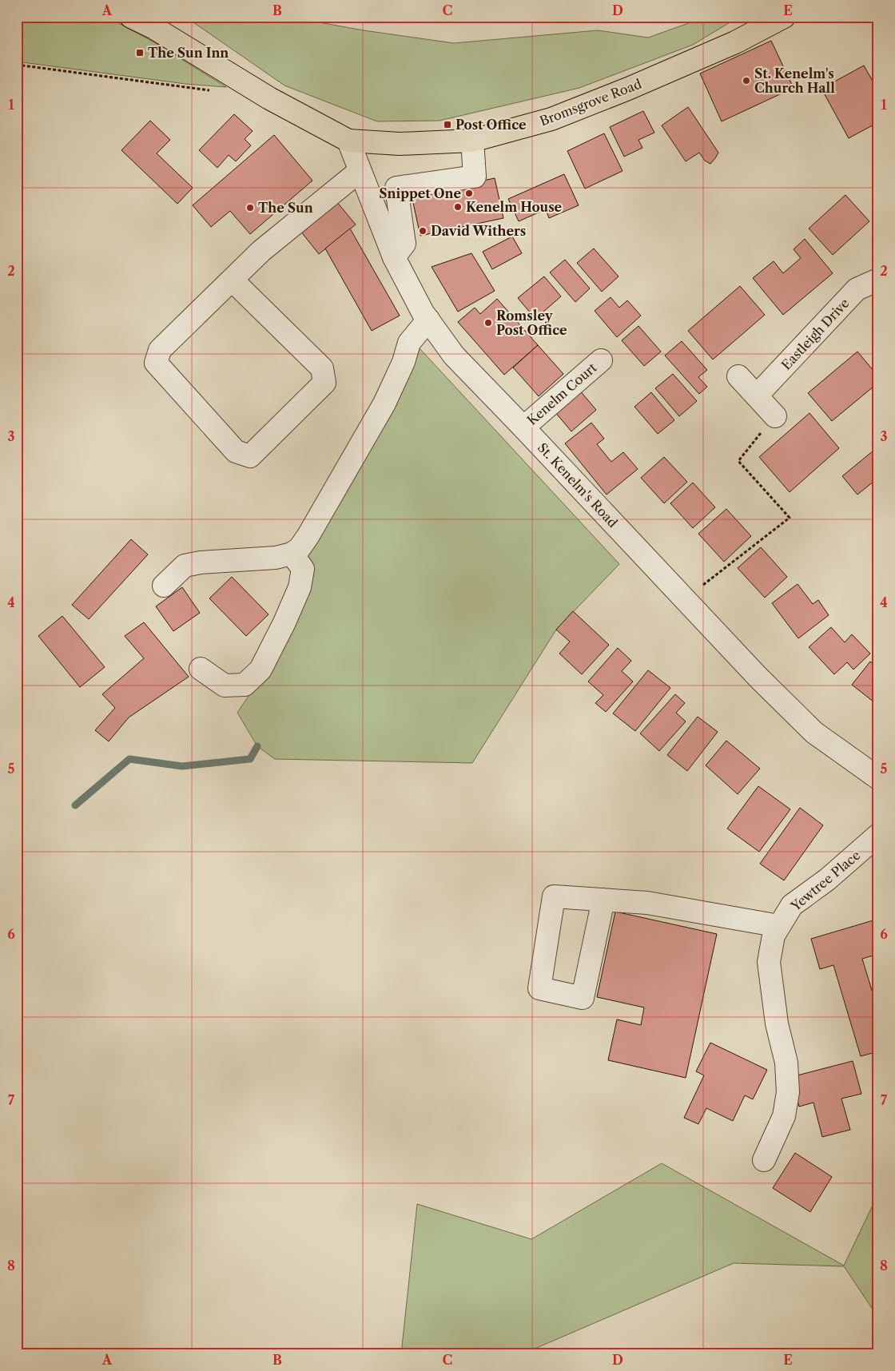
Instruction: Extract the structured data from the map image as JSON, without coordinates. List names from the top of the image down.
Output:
{
  "streets": {
    "main road": ["Bromsgrove Road"],
    "street": [
      "Eastleigh Drive",
      "Kenelm Court",
      "St. Kenelm's Road",
      "Yewtree Place"
    ]
  },
  "crossings": [
    ["Bromsgrove Road", "St. Kenelm's Road"],
    ["Kenelm Court", "St. Kenelm's Road"]
  ],
  "places": {
    "transit": ["The Sun Inn", "Post Office"],
    "other": [
      "St. Kenelm's Church Hall",
      "Snippet One",
      "Kenelm House",
      "The Sun",
      "David Withers",
      "Romsley Post Office"
    ]
  },
  "grid": {
    "columns": [
      "A",
      "B",
      "C",
      "D",
      "E"
    ],
    "rows": [
      "1",
      "2",
      "3",
      "4",
      "5",
      "6",
      "7",
      "8"
    ]
  }
}
